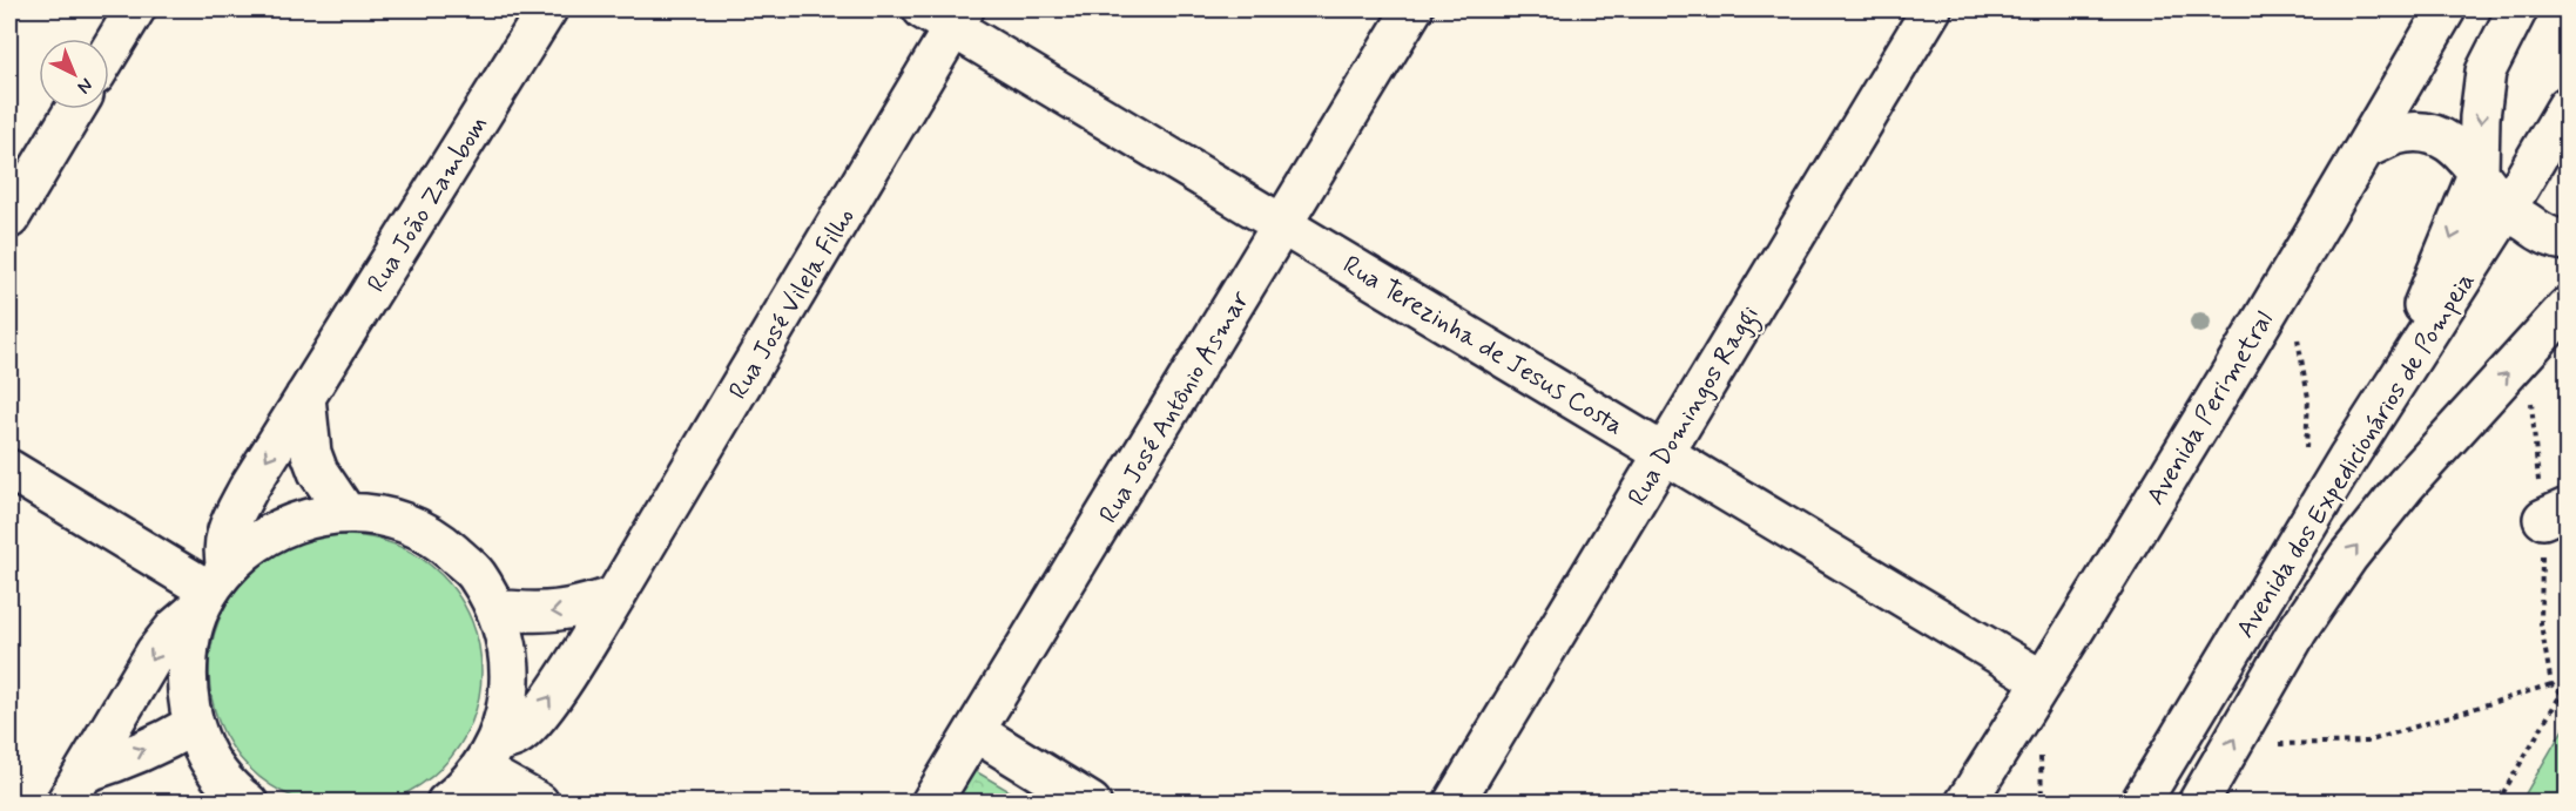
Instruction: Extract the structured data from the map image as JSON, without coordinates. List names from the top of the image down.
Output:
{
  "streets": {
    "main road": [
      "Rua João Zambom",
      "Rua José Vilela Filho",
      "Rua Terezinha de Jesus Costa",
      "Rua Domingos Raggi",
      "Rua José Antônio Asmar",
      "Avenida Perimetral",
      "Avenida dos Expedicionários de Pompeia"
    ]
  },
  "crossings": [
    ["Rua José Vilela Filho", "Rua Terezinha de Jesus Costa"],
    ["Rua Terezinha de Jesus Costa", "Rua Domingos Raggi"],
    ["Rua Terezinha de Jesus Costa", "Rua José Antônio Asmar"],
    ["Rua Terezinha de Jesus Costa", "Avenida Perimetral"]
  ],
  "north": "bottom right"
}
